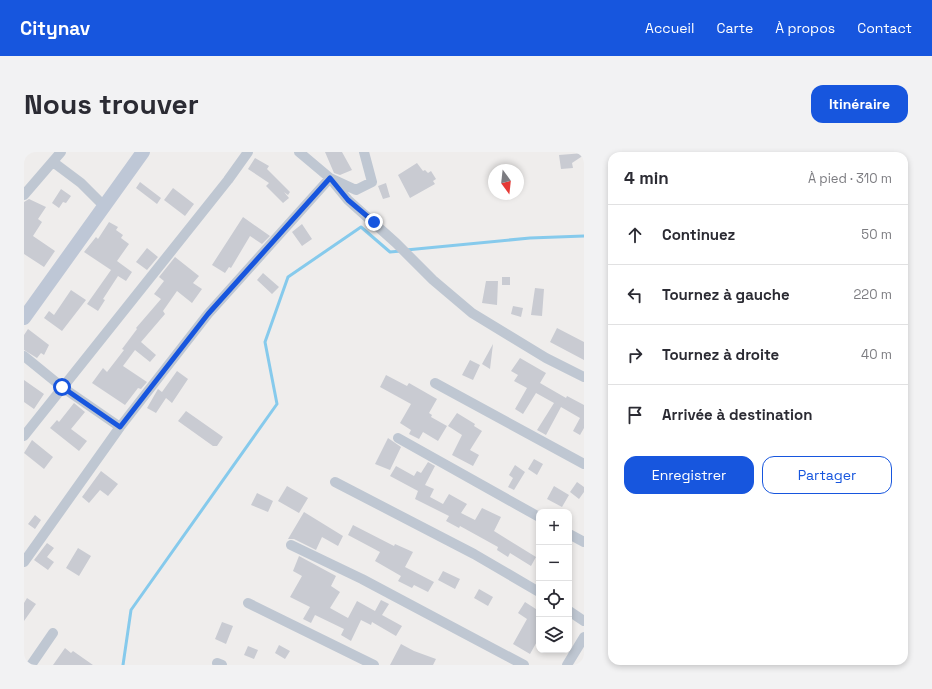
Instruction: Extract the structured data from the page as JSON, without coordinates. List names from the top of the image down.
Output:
{
  "north": "bottom",
  "page": {
    "header": "Citynav",
    "nav": [
      "Accueil",
      "Carte",
      "À propos",
      "Contact"
    ],
    "buttons": [
      "Itinéraire",
      ["Enregistrer", "Partager"]
    ],
    "title": "Nous trouver",
    "heading": ["4 min", "À pied · 310 m"],
    "list": [
      ["Continuez", "50 m"],
      ["Tournez à gauche", "220 m"],
      ["Tournez à droite", "40 m"],
      "Arrivée à destination"
    ],
    "map_buttons": ["+", "−"]
  }
}
